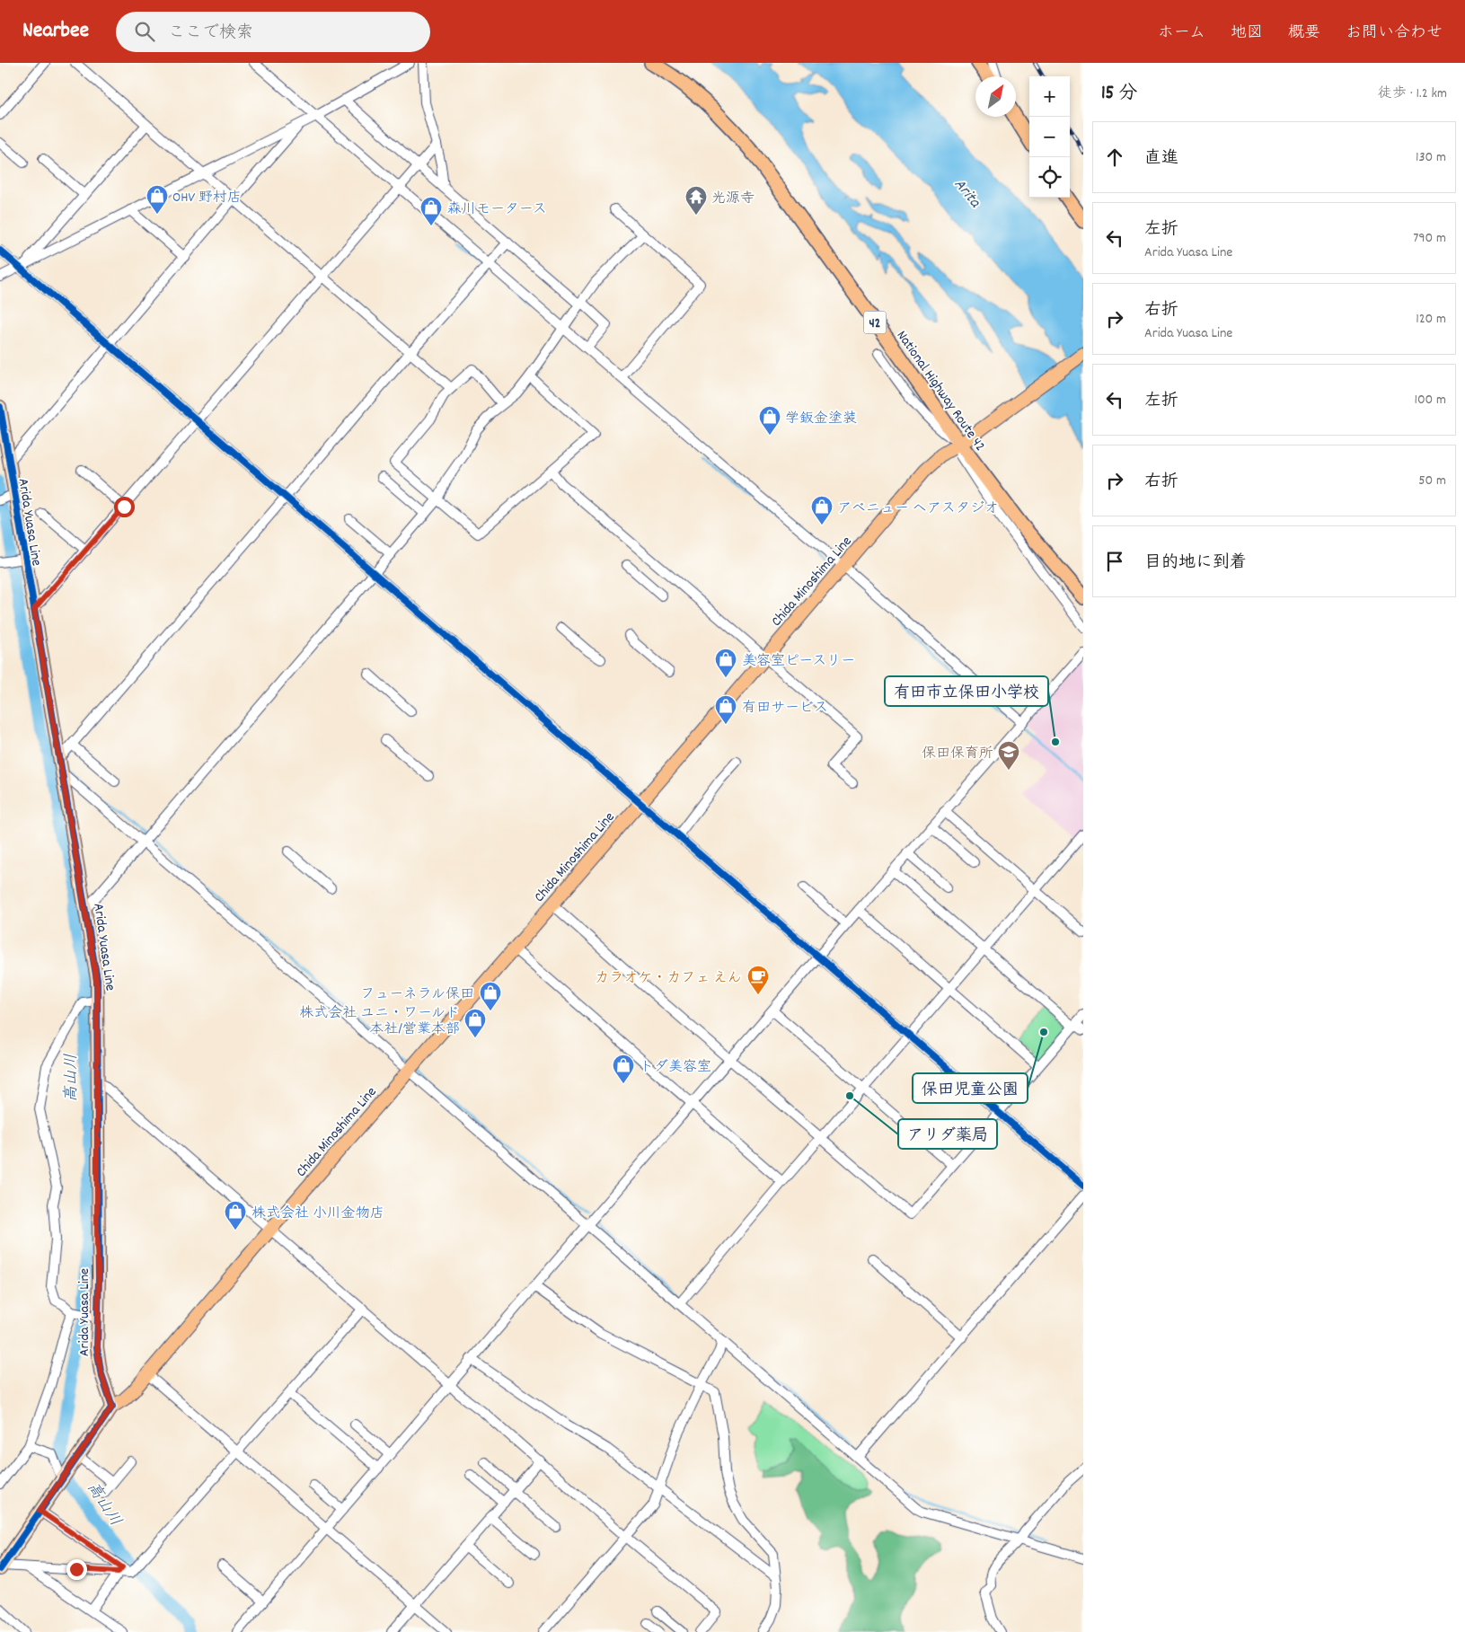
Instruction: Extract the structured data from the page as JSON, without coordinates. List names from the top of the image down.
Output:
{
  "streets": {
    "highway": ["42", "National Highway Route 42"],
    "main road": ["Arida Yuasa Line", "Chida Minoshima Line"]
  },
  "crossings": [
    ["National Highway Route 42", "Chida Minoshima Line"],
    ["Arida Yuasa Line", "Chida Minoshima Line"]
  ],
  "water": ["Arita", "高山川"],
  "places": {
    "shop": [
      "OHV 野村店",
      "森川モータース",
      "学鈑金塗装",
      "アベニュー ヘアスタジオ",
      "美容室ピースリー",
      "有田サービス",
      "フューネラル保田",
      "株式会社 ユニ・ワールド 本社/営業本部",
      "トダ美容室",
      "株式会社 小川金物店"
    ],
    "temple": ["光源寺"],
    "other": ["有田市立保田小学校", "保田児童公園", "アリダ薬局"],
    "school or university": ["保田保育所"],
    "cafe": ["カラオケ・カフェ えん"]
  },
  "north": "top right",
  "page": {
    "header": "Nearbee",
    "search": "ここで検索",
    "nav": [
      "ホーム",
      "地図",
      "概要",
      "お問い合わせ"
    ],
    "heading": ["15 分", "徒歩 · 1.2 km"],
    "map_buttons": ["+", "−"],
    "list": [
      ["直進", "130 m"],
      ["左折", "Arida Yuasa Line", "790 m"],
      ["右折", "Arida Yuasa Line", "120 m"],
      ["左折", "100 m"],
      ["右折", "50 m"],
      "目的地に到着"
    ]
  }
}
